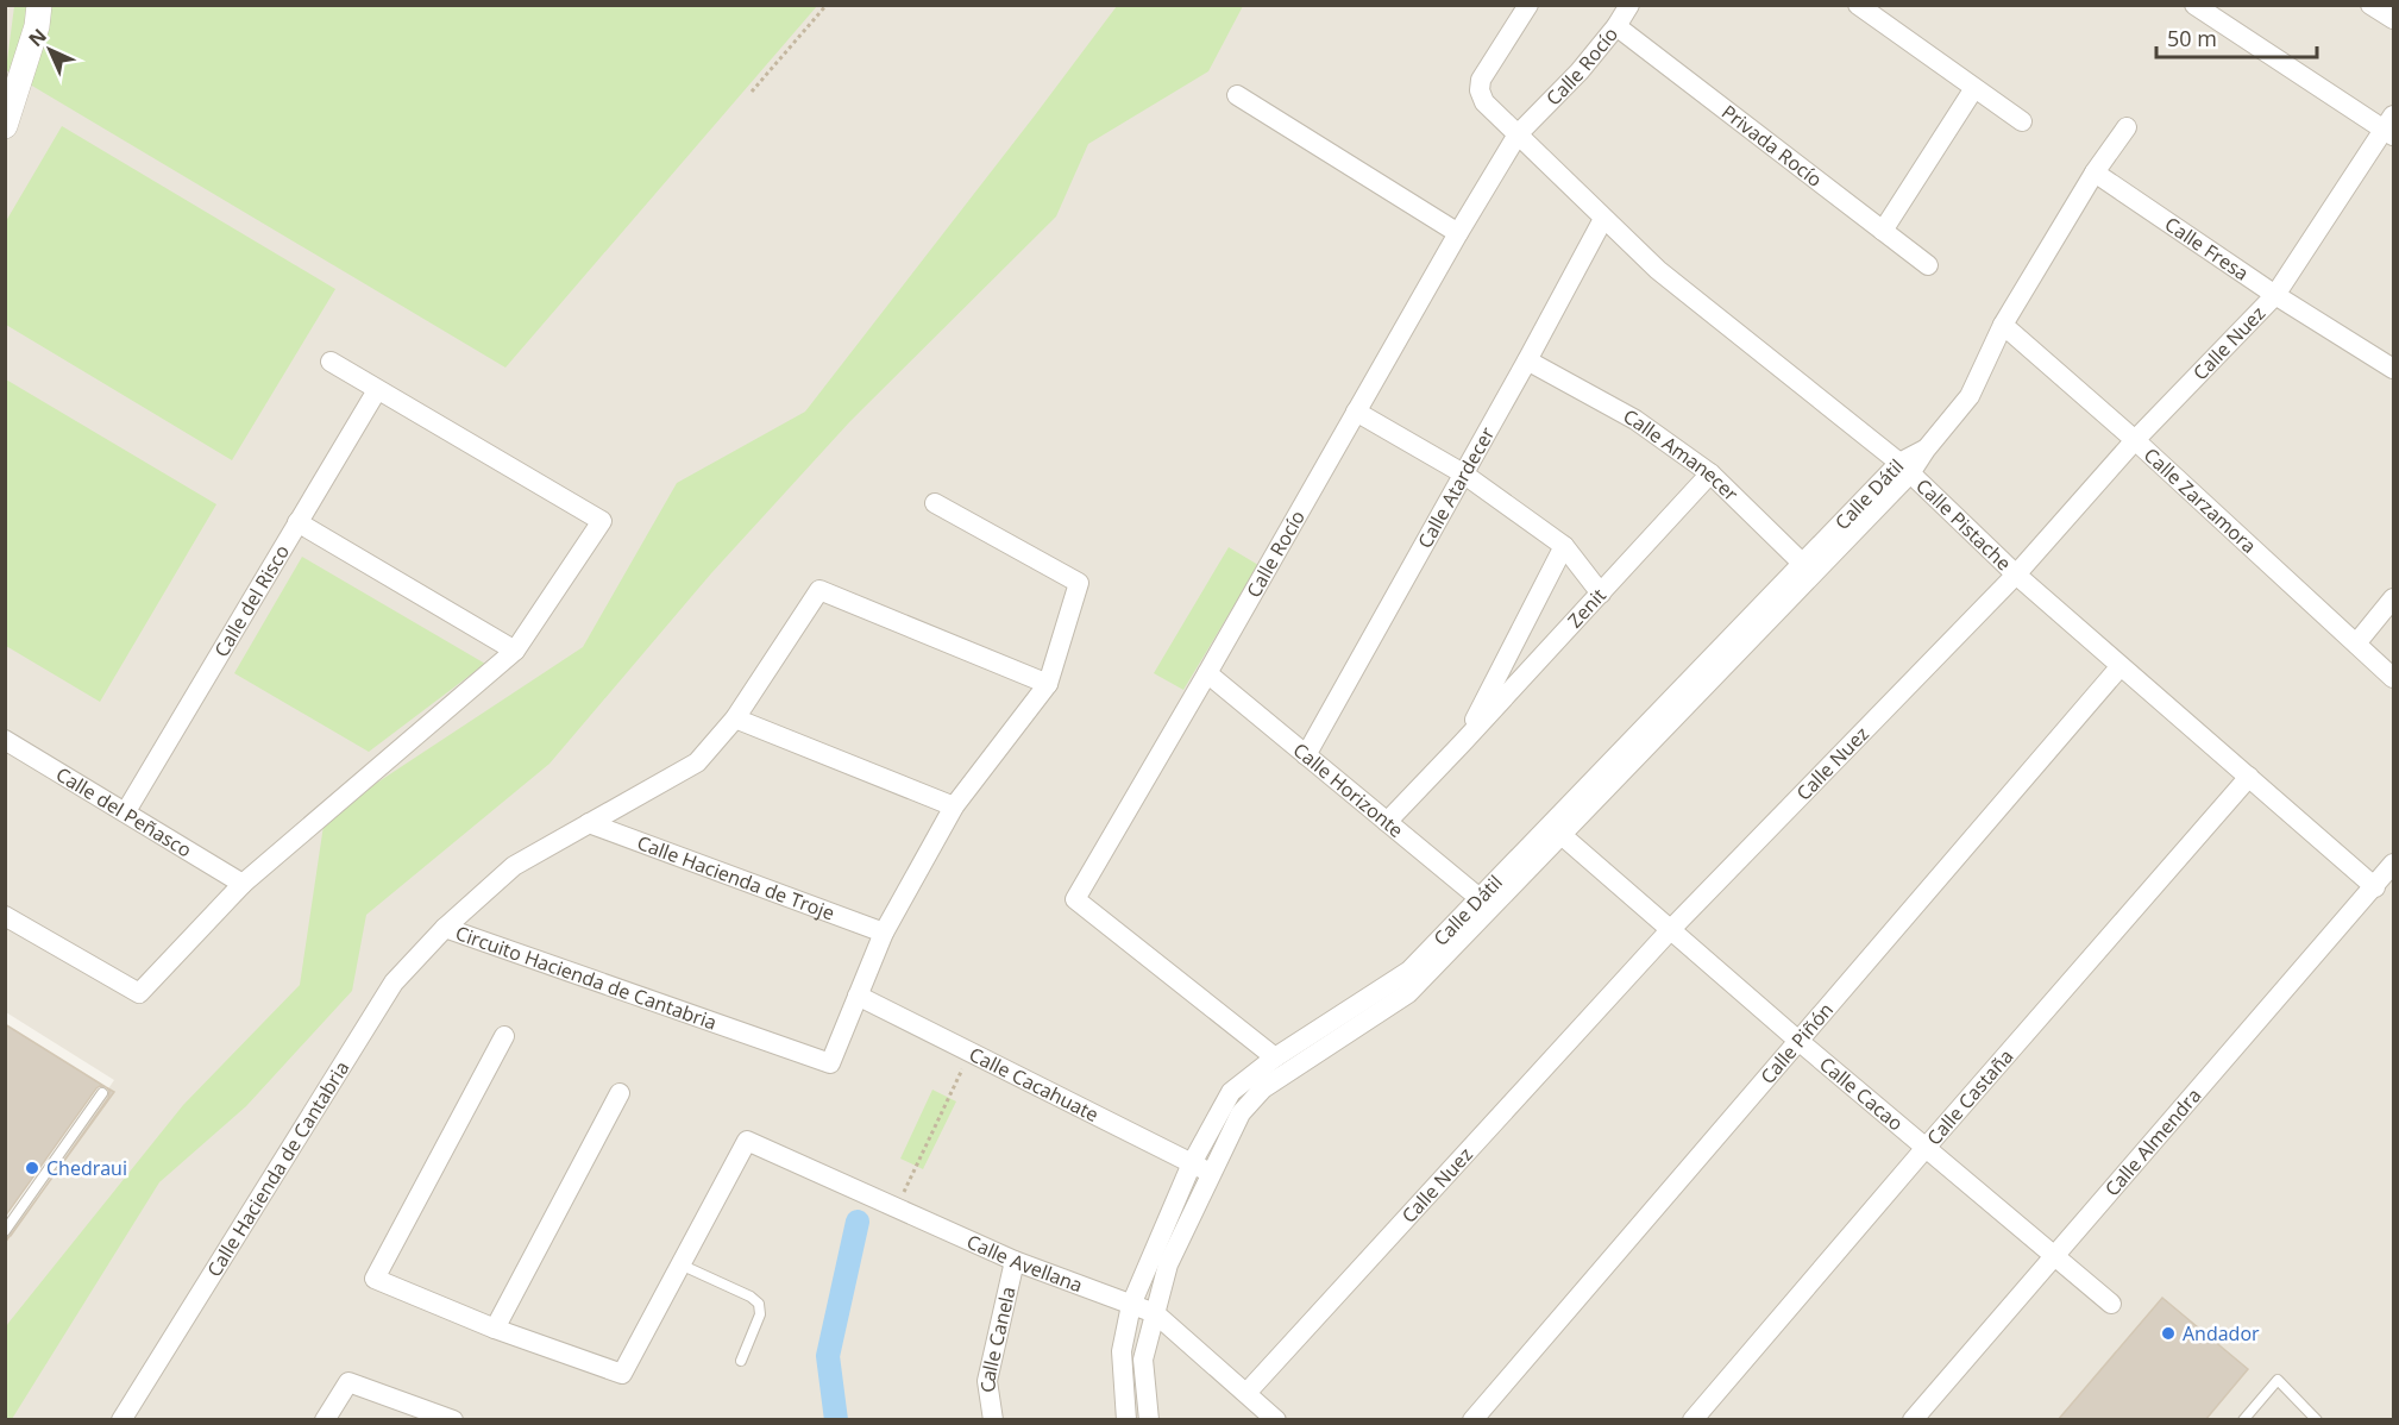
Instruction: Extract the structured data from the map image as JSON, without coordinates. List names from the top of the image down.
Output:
{
  "streets": {
    "street": [
      "Calle Rocío",
      "Privada Rocío",
      "Calle Fresa",
      "Calle Nuez",
      "Calle Amanecer",
      "Calle Atardecer",
      "Calle Dátil",
      "Calle Zarzamora",
      "Calle Pistache",
      "Calle del Risco",
      "Zenit",
      "Calle Horizonte",
      "Calle del Peñasco",
      "Calle Hacienda de Troje",
      "Circuito Hacienda de Cantabria",
      "Calle Piñón",
      "Calle Cacahuate",
      "Calle Cacao",
      "Calle Castaña",
      "Calle Almendra",
      "Calle Hacienda de Cantabria",
      "Calle Avellana",
      "Calle Canela"
    ]
  },
  "crossings": [
    ["Calle Rocío", "Privada Rocío"],
    ["Calle Rocío", "Calle Dátil"],
    ["Calle Rocío", "Calle Pistache"],
    ["Calle Rocío", "Calle Horizonte"],
    ["Calle Fresa", "Calle Nuez"],
    ["Calle Fresa", "Calle Dátil"],
    ["Calle Nuez", "Calle Zarzamora"],
    ["Calle Nuez", "Calle Pistache"],
    ["Calle Nuez", "Calle Cacao"],
    ["Calle Nuez", "Calle Avellana"],
    ["Calle Amanecer", "Calle Atardecer"],
    ["Calle Amanecer", "Calle Dátil"],
    ["Calle Amanecer", "Zenit"],
    ["Calle Atardecer", "Calle Pistache"],
    ["Calle Atardecer", "Calle Horizonte"],
    ["Calle Dátil", "Calle Zarzamora"],
    ["Calle Dátil", "Calle Pistache"],
    ["Calle Dátil", "Calle Horizonte"],
    ["Calle Dátil", "Calle Cacahuate"],
    ["Calle Dátil", "Calle Cacao"],
    ["Calle Dátil", "Calle Avellana"],
    ["Calle Pistache", "Calle Piñón"],
    ["Calle Pistache", "Calle Castaña"],
    ["Calle Pistache", "Calle Almendra"],
    ["Calle del Risco", "Calle del Peñasco"],
    ["Zenit", "Calle Horizonte"],
    ["Calle Hacienda de Troje", "Circuito Hacienda de Cantabria"],
    ["Circuito Hacienda de Cantabria", "Calle Cacahuate"],
    ["Circuito Hacienda de Cantabria", "Calle Hacienda de Cantabria"],
    ["Calle Piñón", "Calle Cacao"],
    ["Calle Cacao", "Calle Castaña"],
    ["Calle Cacao", "Calle Almendra"],
    ["Calle Avellana", "Calle Canela"]
  ],
  "places": ["Chedraui", "Andador"],
  "scale_bar": "50 m",
  "north": "top left"
}
